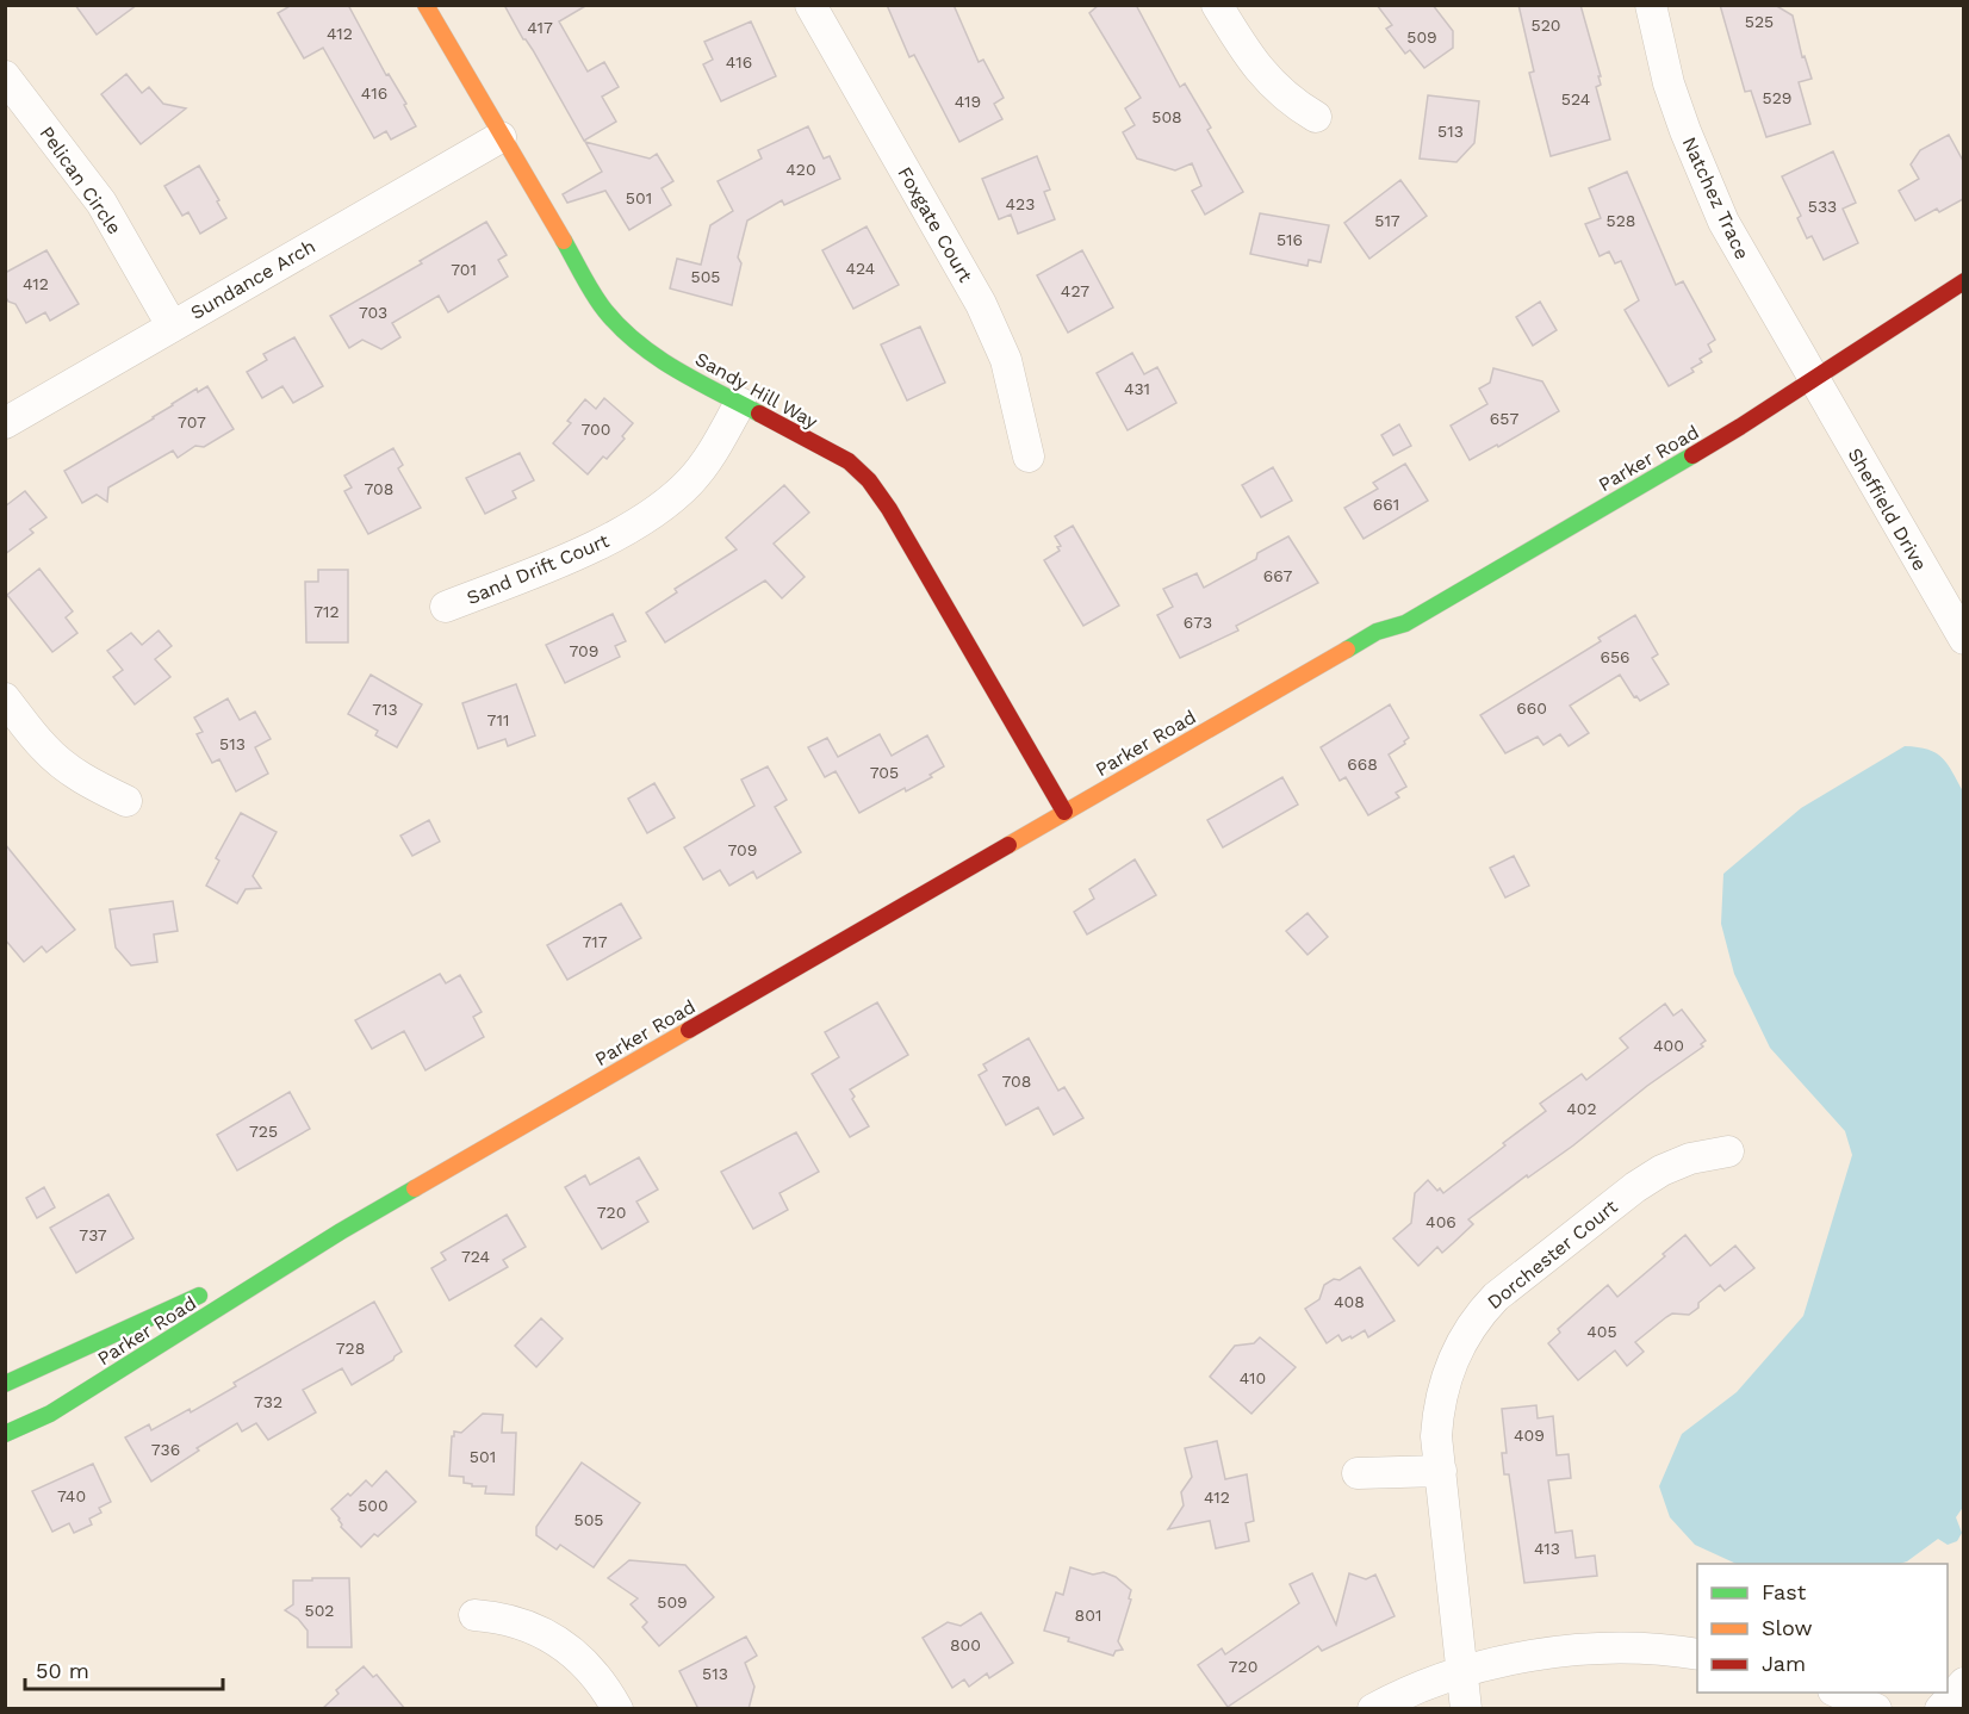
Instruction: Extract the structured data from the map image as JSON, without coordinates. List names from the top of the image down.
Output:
{
  "streets": {
    "street": [
      "Pelican Circle",
      "Natchez Trace",
      "Foxgate Court",
      "Sundance Arch",
      "Sandy Hill Way",
      "Parker Road",
      "Sheffield Drive",
      "Sand Drift Court",
      "Dorchester Court"
    ]
  },
  "crossings": [
    ["Pelican Circle", "Sundance Arch"],
    ["Natchez Trace", "Parker Road"],
    ["Natchez Trace", "Sheffield Drive"],
    ["Sundance Arch", "Sandy Hill Way"],
    ["Sandy Hill Way", "Parker Road"],
    ["Sandy Hill Way", "Sand Drift Court"],
    ["Parker Road", "Sheffield Drive"]
  ],
  "house_numbers": [
    "525",
    "520",
    "417",
    "412",
    "509",
    "416",
    "416",
    "529",
    "524",
    "419",
    "508",
    "513",
    "420",
    "501",
    "423",
    "533",
    "517",
    "528",
    "516",
    "424",
    "701",
    "505",
    "412",
    "427",
    "703",
    "431",
    "657",
    "707",
    "700",
    "708",
    "661",
    "667",
    "712",
    "673",
    "709",
    "656",
    "660",
    "713",
    "711",
    "513",
    "668",
    "705",
    "709",
    "717",
    "400",
    "708",
    "402",
    "725",
    "720",
    "406",
    "737",
    "724",
    "408",
    "405",
    "728",
    "410",
    "732",
    "409",
    "736",
    "501",
    "740",
    "412",
    "500",
    "505",
    "413",
    "509",
    "502",
    "801",
    "800",
    "720",
    "513"
  ],
  "legend": ["Fast", "Slow", "Jam"],
  "scale_bar": "50 m"
}
